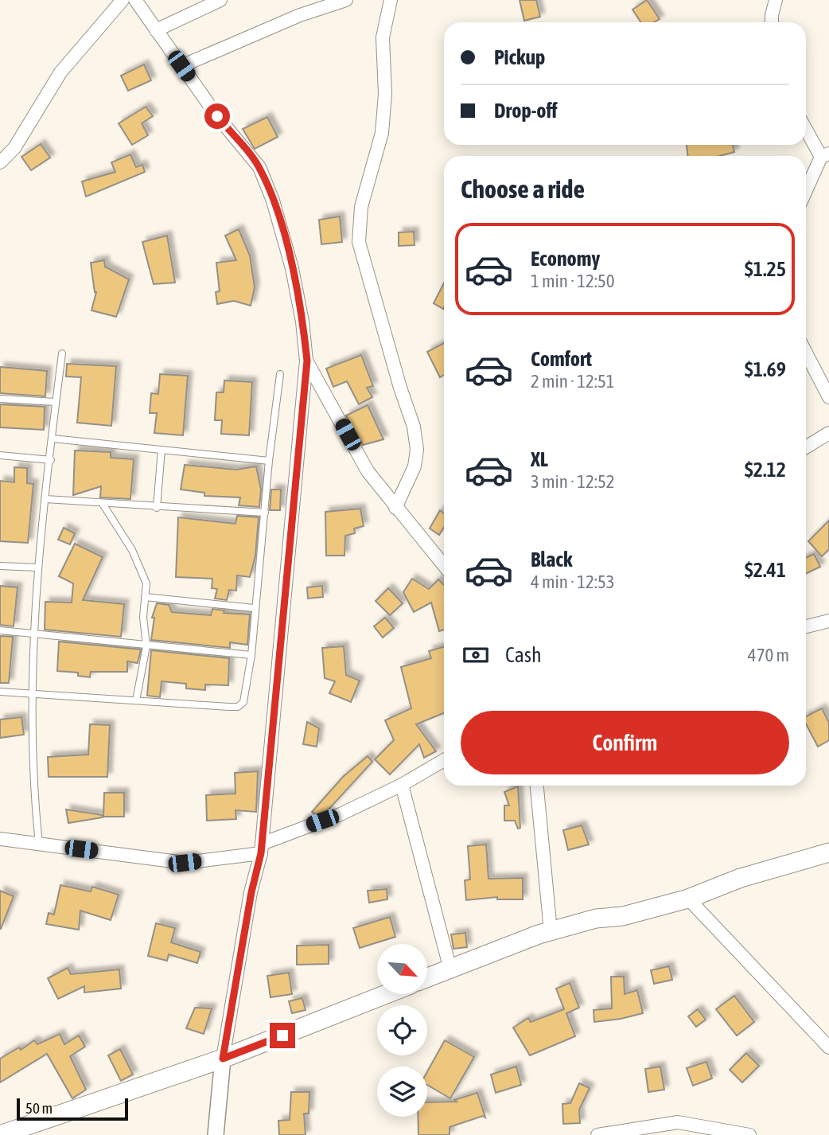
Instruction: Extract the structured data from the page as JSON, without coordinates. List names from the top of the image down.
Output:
{
  "scale_bar": "50 m",
  "north": "bottom right",
  "page": {
    "banner": ["Pickup", "Drop-off"],
    "heading": "Choose a ride",
    "list": [
      {
        "name": "Economy",
        "note": "1 min · 12:50",
        "value": "$1.25"
      },
      {
        "name": "Comfort",
        "note": "2 min · 12:51",
        "value": "$1.69"
      },
      {
        "name": "XL",
        "note": "3 min · 12:52",
        "value": "$2.12"
      },
      {
        "name": "Black",
        "note": "4 min · 12:53",
        "value": "$2.41"
      }
    ],
    "pay": ["Cash", "470 m"],
    "buttons": "Confirm",
    "scale": "50 m"
  }
}
